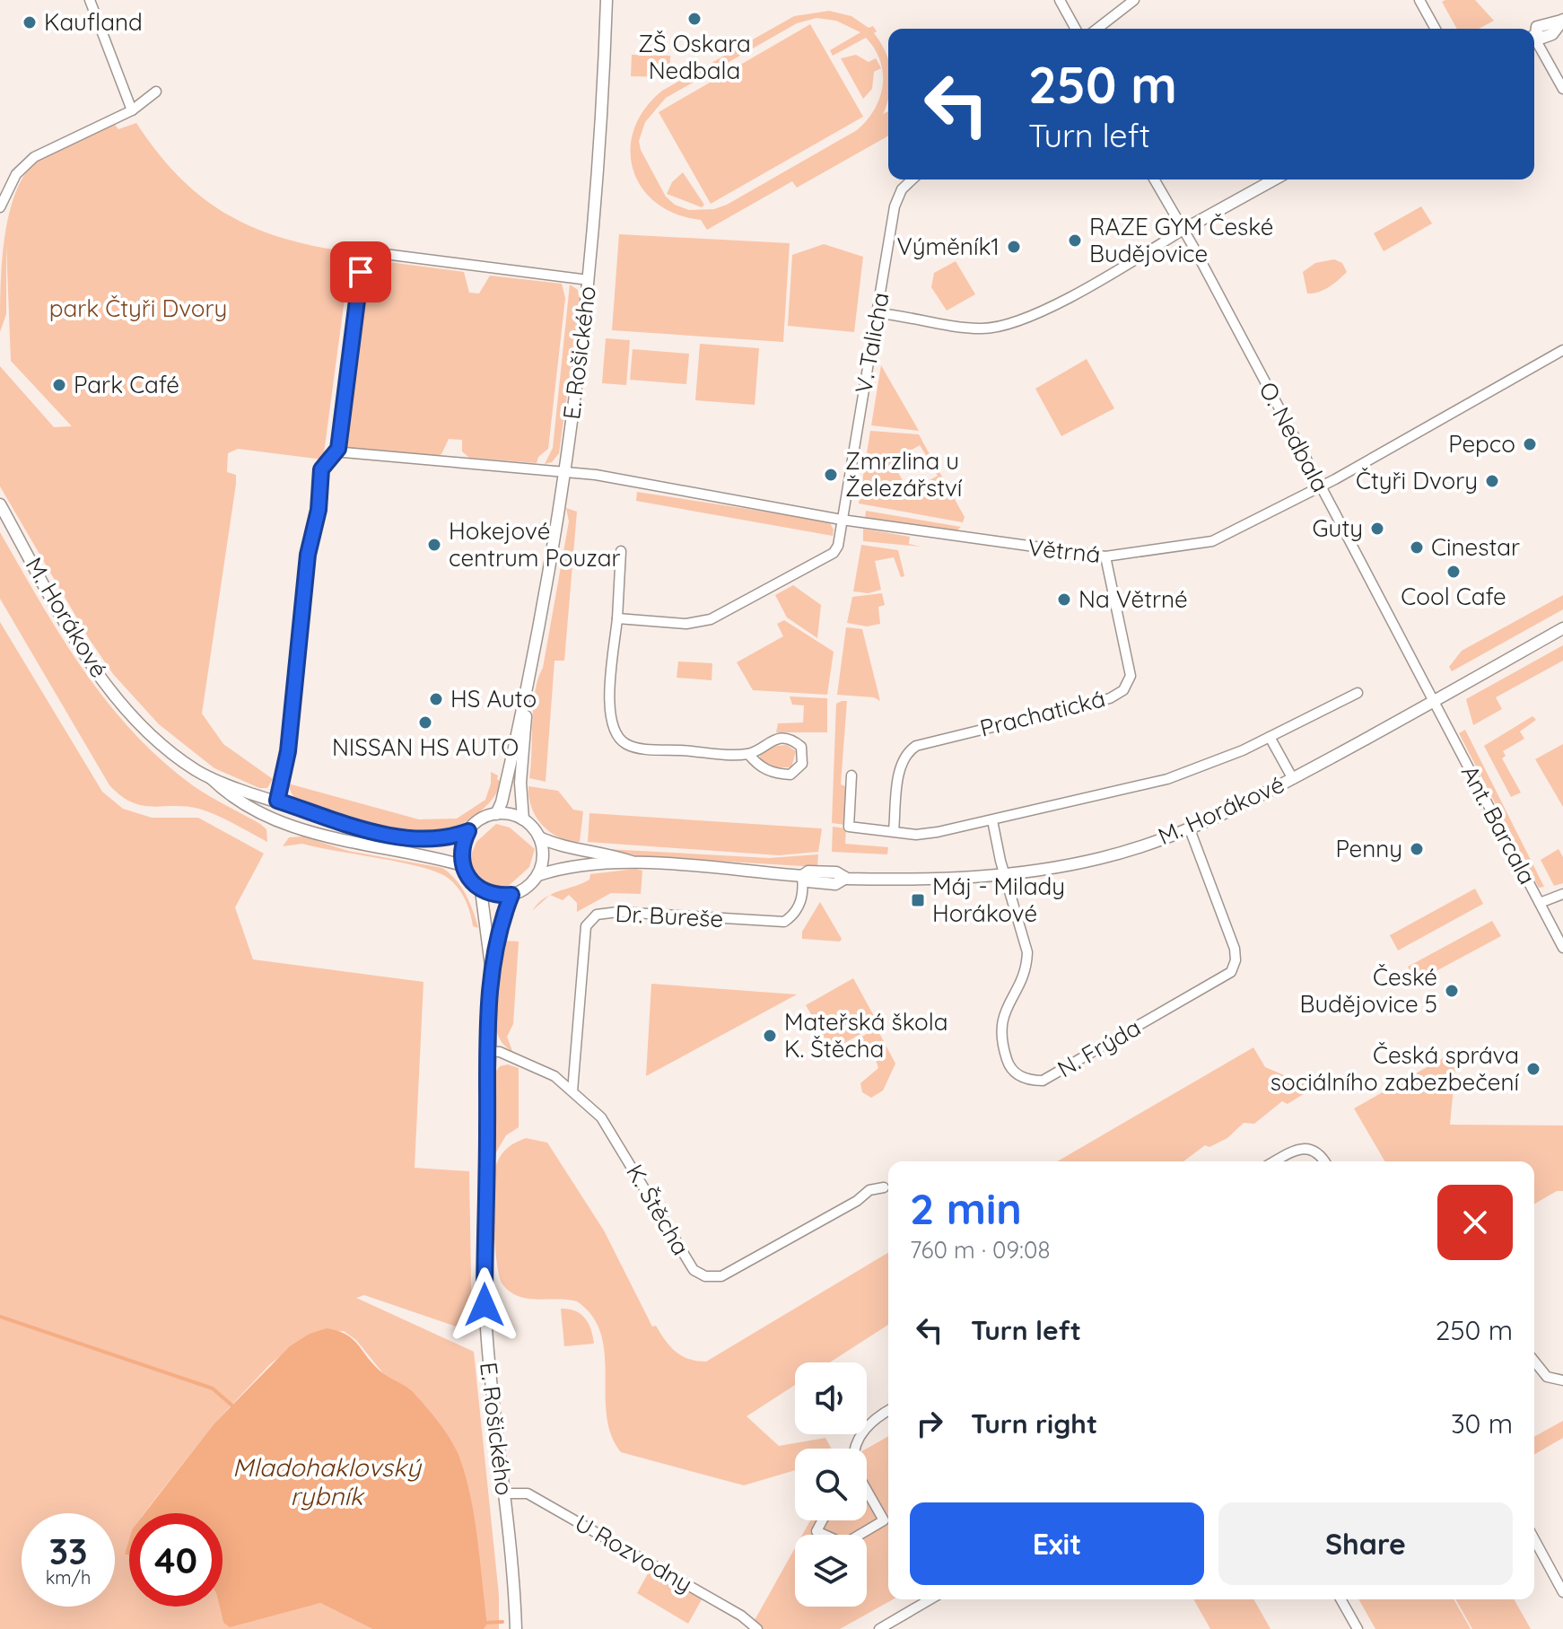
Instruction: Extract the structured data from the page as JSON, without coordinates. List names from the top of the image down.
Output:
{
  "streets": {
    "street": [
      "V. Talicha",
      "E. Rošického",
      "O. Nedbala",
      "Větrná",
      "M. Horákové",
      "Prachatická",
      "Ant. Barcala",
      "Dr. Bureše",
      "N. Frýda",
      "K. Štěcha",
      "U Rozvodny"
    ]
  },
  "crossings": [
    ["V. Talicha", "Větrná"],
    ["E. Rošického", "Větrná"],
    ["E. Rošického", "M. Horákové"],
    ["E. Rošického", "K. Štěcha"],
    ["E. Rošického", "U Rozvodny"],
    ["O. Nedbala", "Větrná"],
    ["O. Nedbala", "M. Horákové"],
    ["O. Nedbala", "Ant. Barcala"],
    ["Větrná", "Prachatická"],
    ["M. Horákové", "Ant. Barcala"],
    ["M. Horákové", "Dr. Bureše"],
    ["M. Horákové", "N. Frýda"],
    ["Dr. Bureše", "K. Štěcha"]
  ],
  "water": ["Mladohaklovský rybník"],
  "parks": ["park Čtyři Dvory"],
  "places": {
    "other": [
      "ZŠ Oskara Nedbala",
      "Kaufland",
      "RAZE GYM České Budějovice",
      "Výměník1",
      "Park Café",
      "Pepco",
      "Zmrzlina u Železářství",
      "Čtyři Dvory",
      "Guty",
      "Hokejové centrum Pouzar",
      "Cinestar",
      "Cool Cafe",
      "Na Větrné",
      "HS Auto",
      "NISSAN HS AUTO",
      "Penny",
      "České Budějovice 5",
      "Mateřská škola K. Štěcha",
      "Česká správa sociálního zabezbečení"
    ],
    "transit": ["Máj - Milady Horákové"]
  },
  "page": {
    "turn": ["250 m", "Turn left"],
    "heading": ["2 min", "760 m · 09:08"],
    "list": [
      {
        "name": "Turn left",
        "value": "250 m"
      },
      {
        "name": "Turn right",
        "value": "30 m"
      }
    ],
    "buttons": ["Exit", "Share"],
    "speed": "33 km/h",
    "limit": "40"
  }
}
